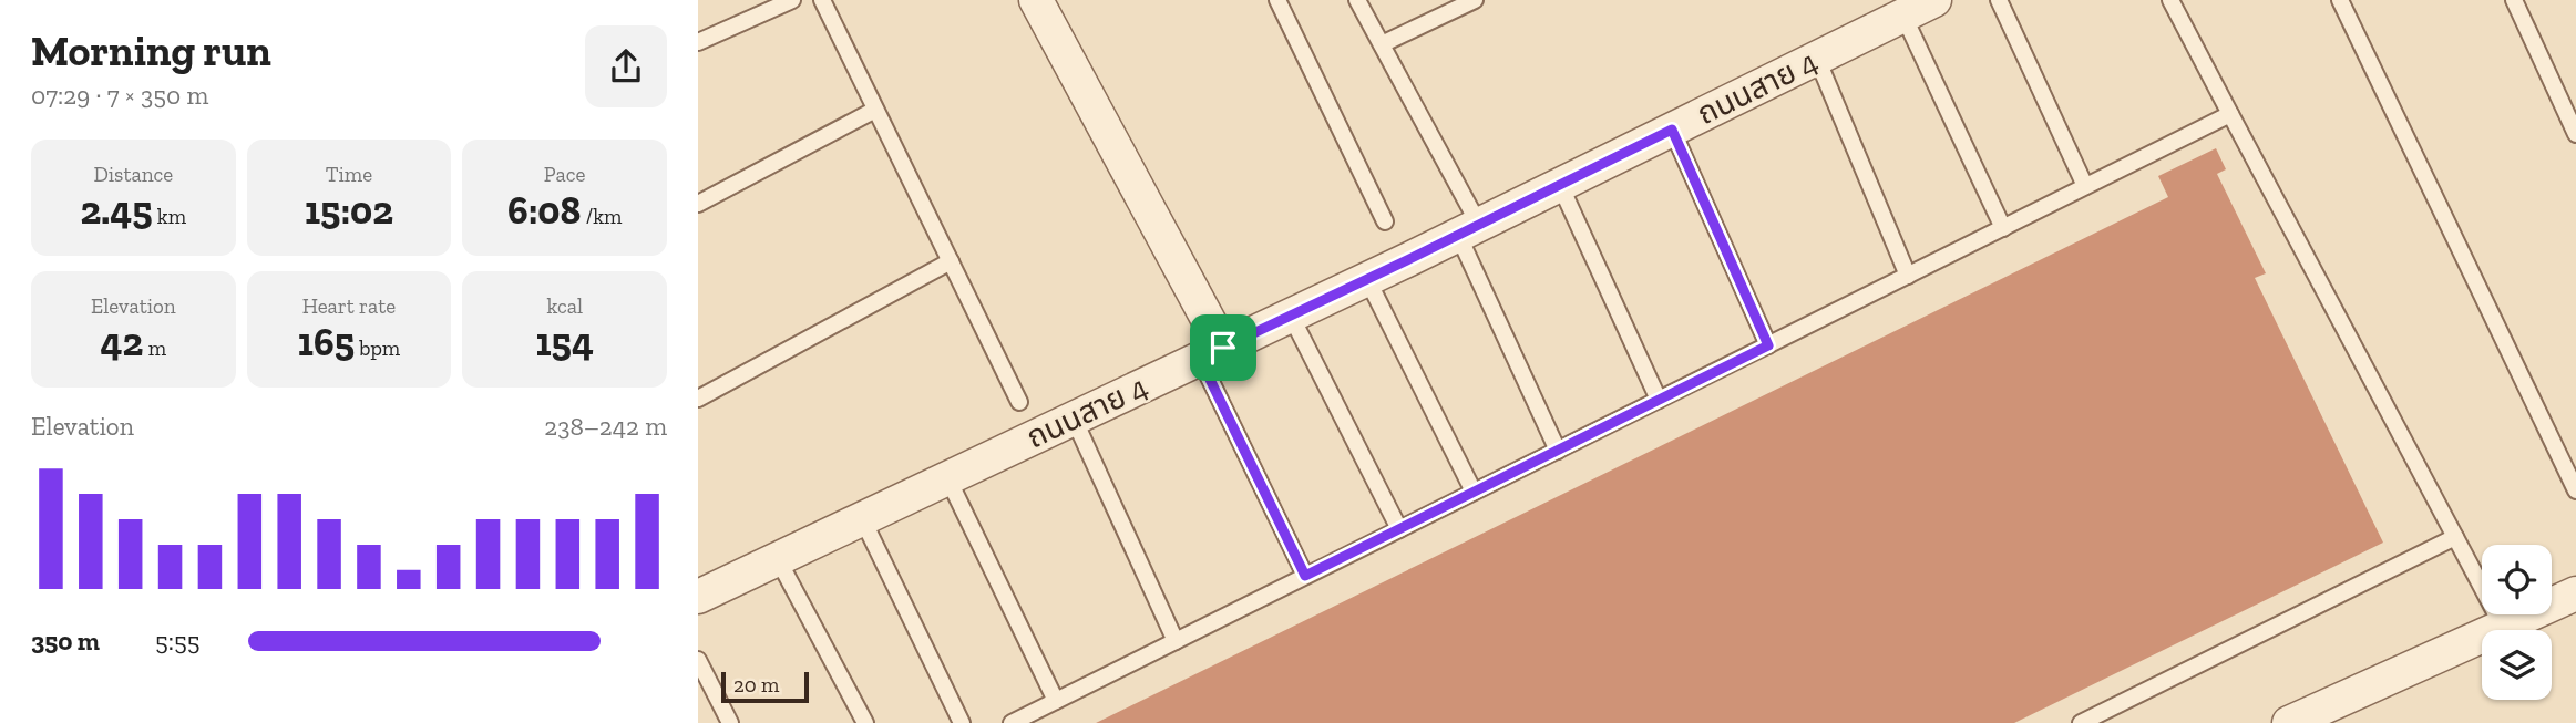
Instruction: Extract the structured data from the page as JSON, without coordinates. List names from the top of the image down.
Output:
{
  "streets": {
    "street": ["ถนนสาย 4"]
  },
  "scale_bar": "20 m",
  "page": {
    "heading": ["Morning run", "07:29 · 7 × 350 m"],
    "stats": [
      ["Distance", "2.45 km"],
      ["Time", "15:02"],
      ["Pace", "6:08 /km"],
      ["Elevation", "42 m"],
      ["Heart rate", "165 bpm"],
      ["kcal", "154"]
    ],
    "chart": ["Elevation", "238–242 m"],
    "list": [
      {
        "name": "350 m",
        "note": "5:55"
      }
    ],
    "scale": "20 m"
  }
}
